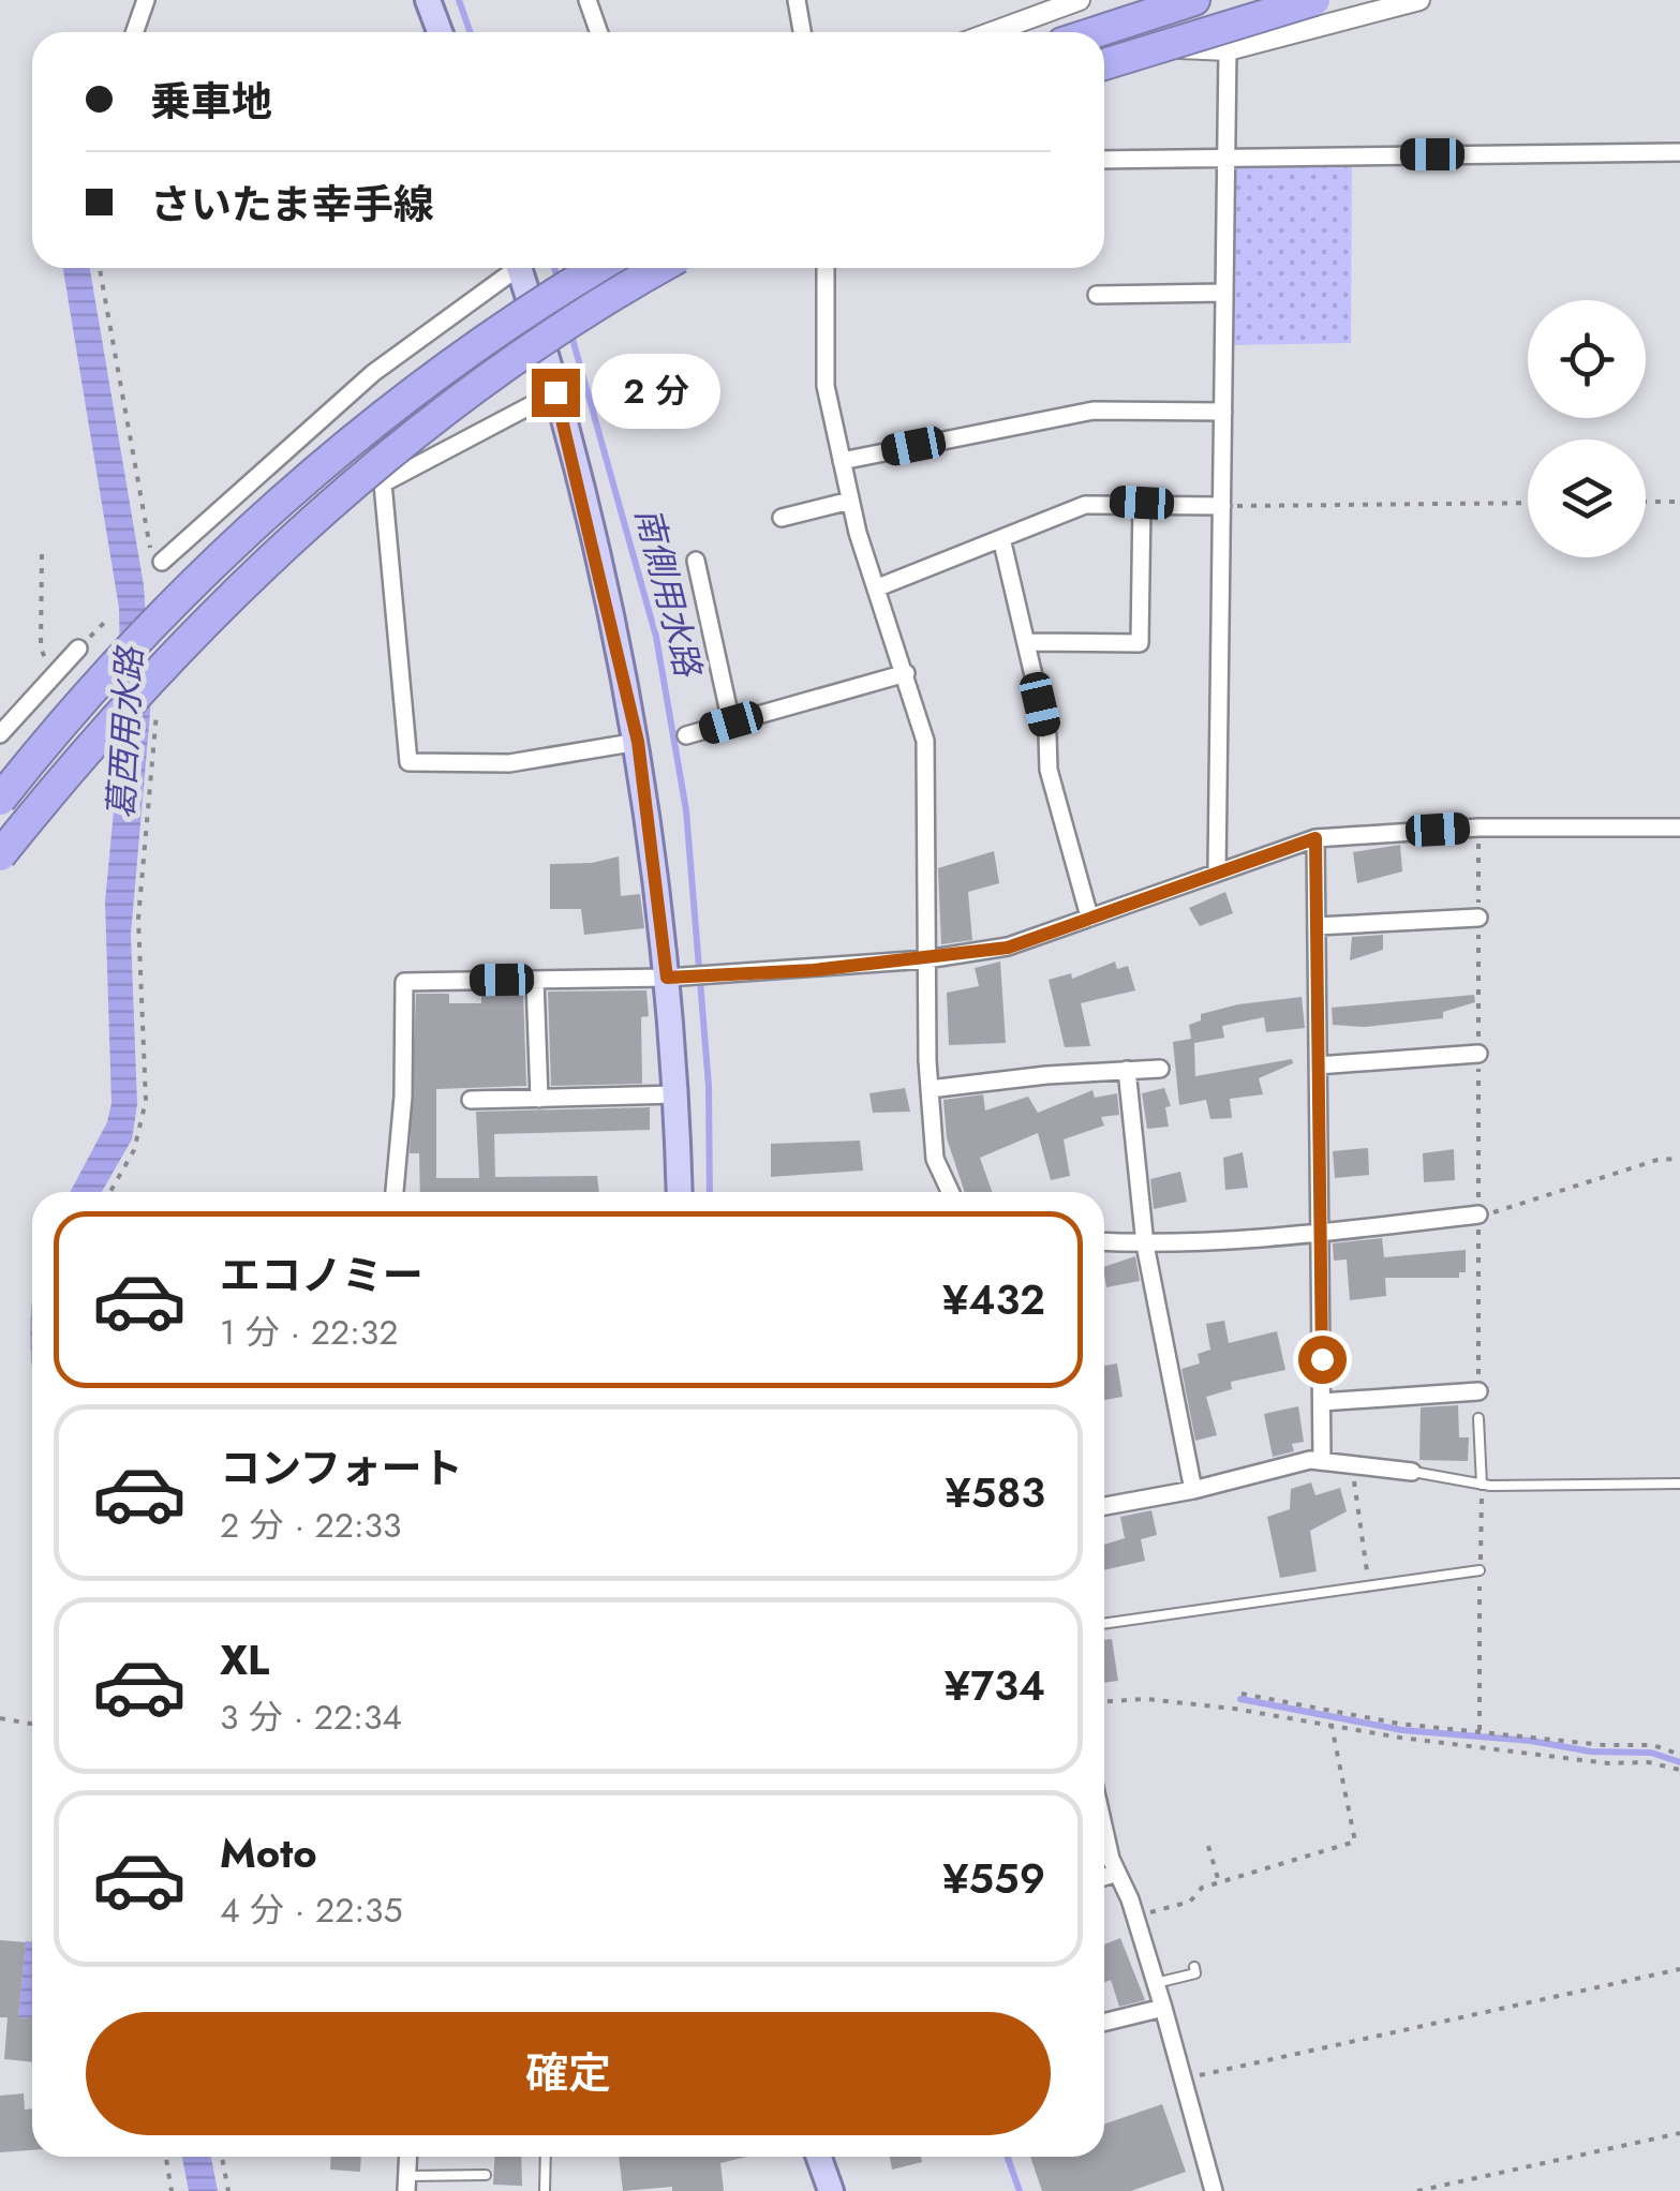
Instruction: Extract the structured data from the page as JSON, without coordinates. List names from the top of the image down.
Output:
{
  "water": ["南側用水路", "葛西用水路"],
  "page": {
    "banner": ["乗車地", "さいたま幸手線"],
    "bubble": "2 分",
    "list": [
      {
        "name": "エコノミー",
        "note": "1 分 · 22:32",
        "value": "¥432"
      },
      {
        "name": "コンフォート",
        "note": "2 分 · 22:33",
        "value": "¥583"
      },
      {
        "name": "XL",
        "note": "3 分 · 22:34",
        "value": "¥734"
      },
      {
        "name": "Moto",
        "note": "4 分 · 22:35",
        "value": "¥559"
      }
    ],
    "buttons": "確定"
  }
}
